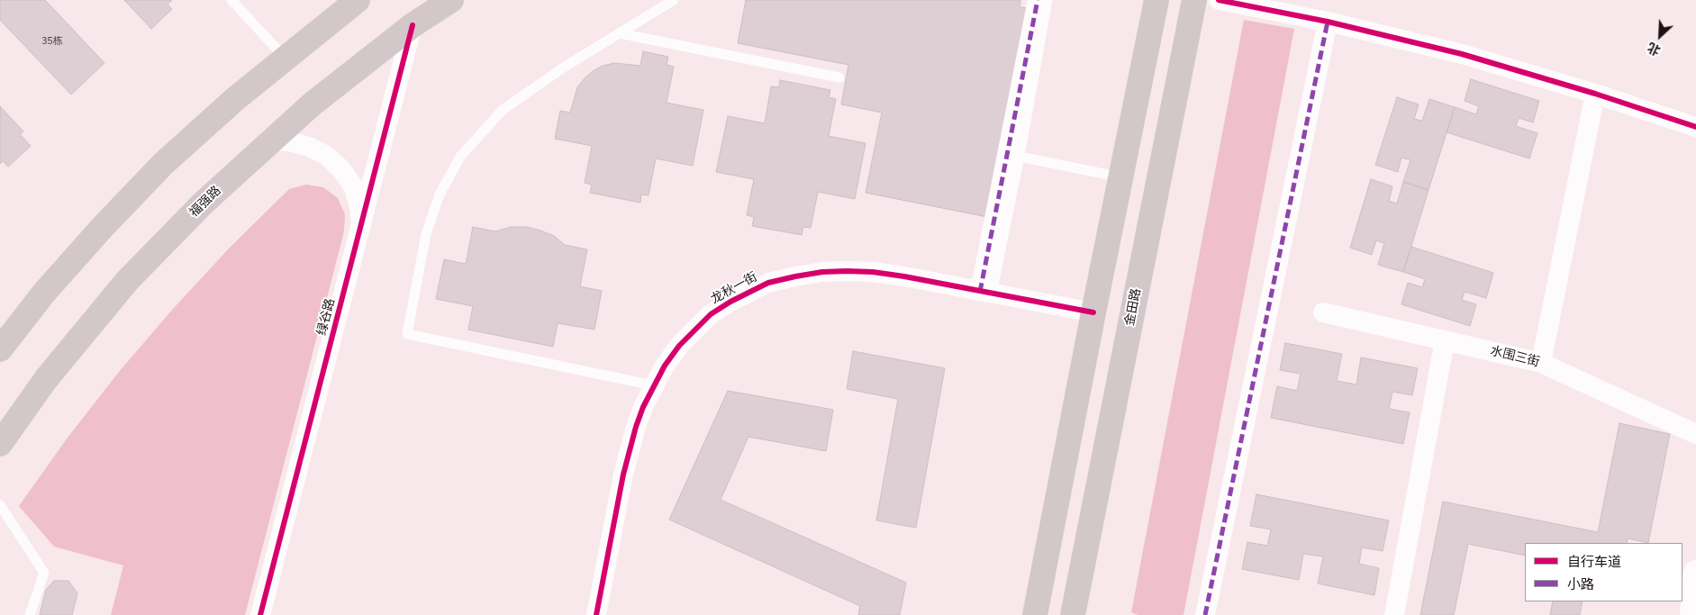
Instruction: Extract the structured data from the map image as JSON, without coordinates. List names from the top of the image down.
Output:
{
  "streets": {
    "main road": ["福强路", "金田路"],
    "street": ["龙秋一街", "绿谷路", "水围三街"]
  },
  "crossings": [
    ["福强路", "绿谷路"]
  ],
  "house_numbers": ["35栋"],
  "legend": ["自行车道", "小路"],
  "north": "bottom left"
}
